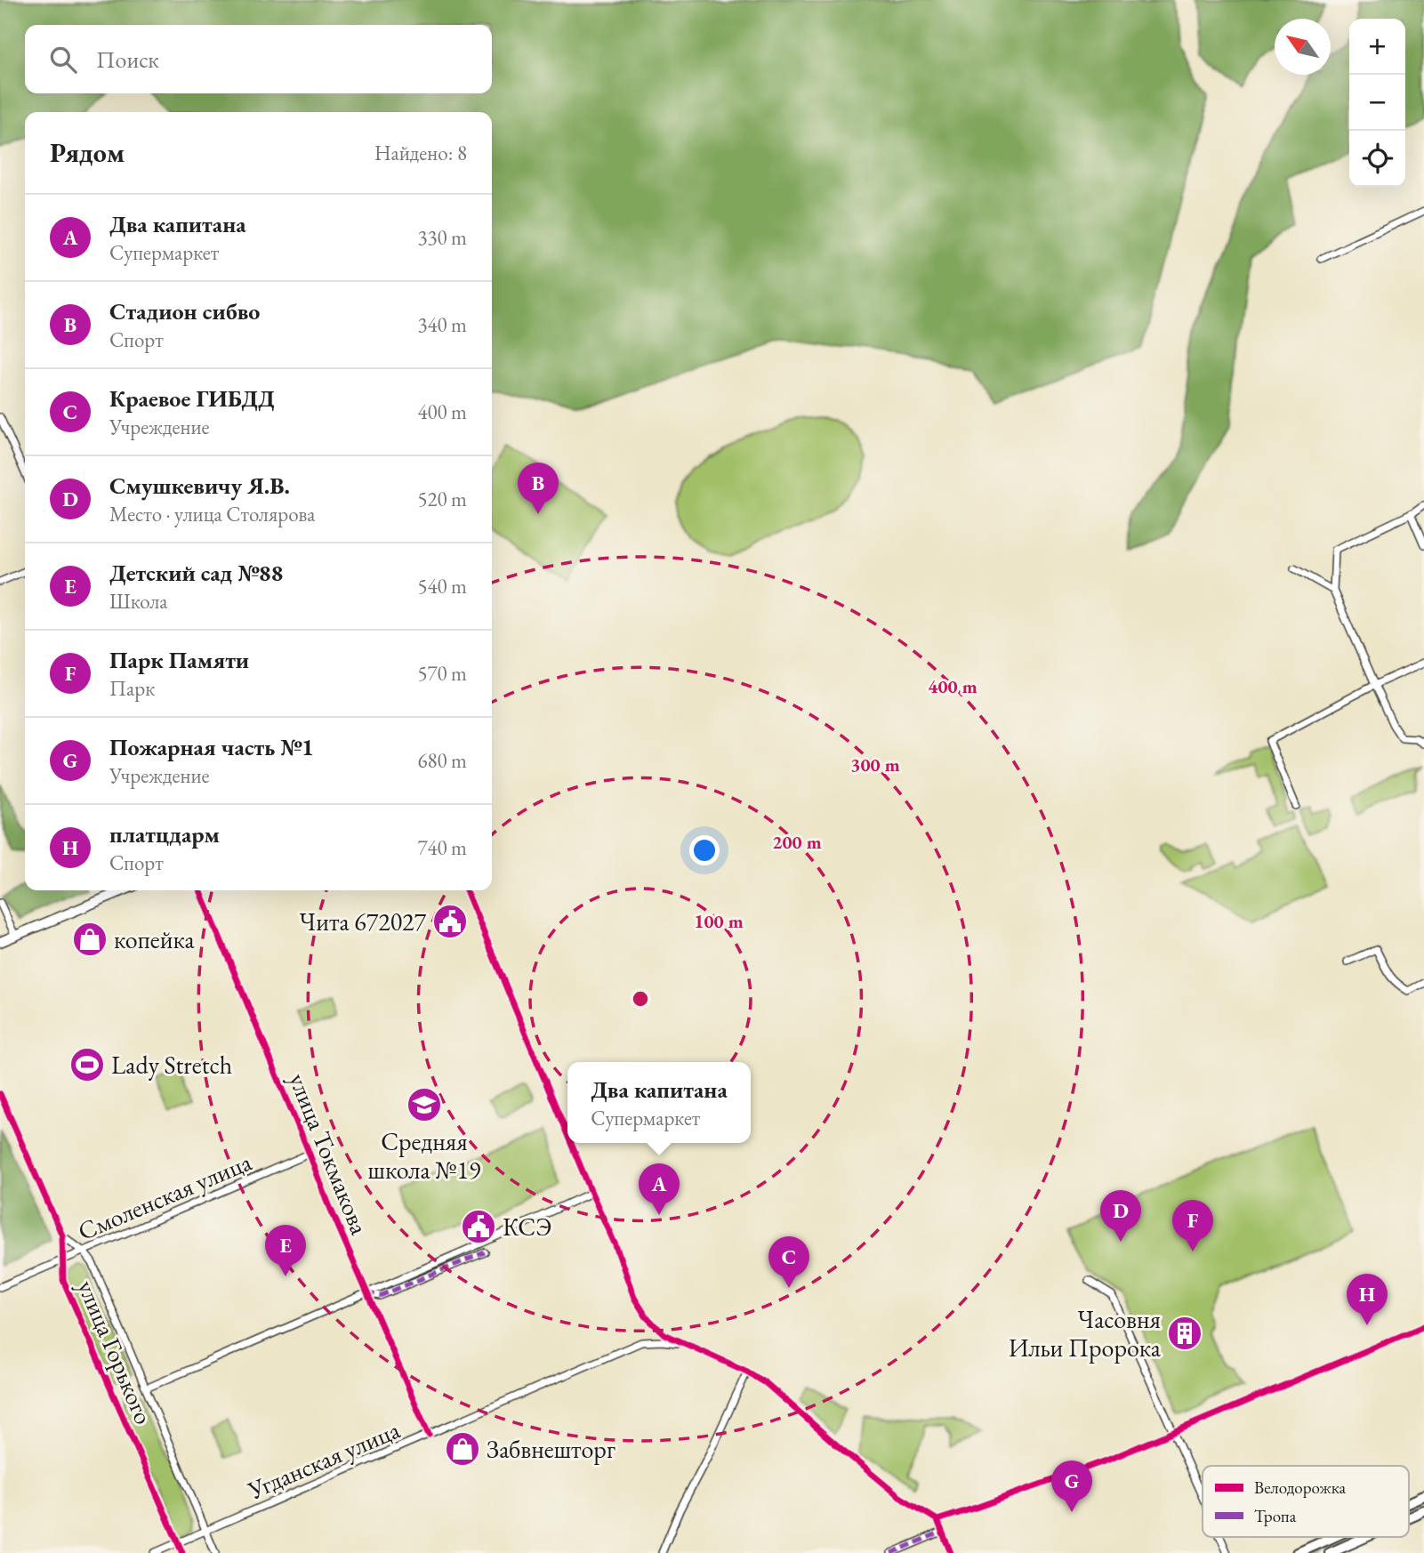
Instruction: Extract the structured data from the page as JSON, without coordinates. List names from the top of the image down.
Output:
{
  "streets": {
    "street": [
      "улица Токмакова",
      "Смоленская улица",
      "улица Горького",
      "Угданская улица"
    ]
  },
  "crossings": [
    ["улица Токмакова", "Смоленская улица"],
    ["улица Токмакова", "Угданская улица"],
    ["Смоленская улица", "улица Горького"],
    ["улица Горького", "Угданская улица"]
  ],
  "places": {
    "public building": ["Чита 672027", "КСЭ"],
    "shop": ["копейка", "Забвнешторг"],
    "sports": ["Lady Stretch"],
    "school or university": ["Средняя школа №19"],
    "building": ["Часовня Ильи Пророка"]
  },
  "legend": ["Велодорожка", "Тропа"],
  "north": "top left",
  "page": {
    "map_buttons": ["+", "−"],
    "search": "Поиск",
    "heading": ["Рядом", "Найдено: 8"],
    "list": [
      {
        "mark": "A",
        "name": "Два капитана",
        "note": "Супермаркет",
        "value": "330 m"
      },
      {
        "mark": "B",
        "name": "Стадион сибво",
        "note": "Спорт",
        "value": "340 m"
      },
      {
        "mark": "C",
        "name": "Краевое ГИБДД",
        "note": "Учреждение",
        "value": "400 m"
      },
      {
        "mark": "D",
        "name": "Смушкевичу Я.В.",
        "note": "Место · улица Столярова",
        "value": "520 m"
      },
      {
        "mark": "E",
        "name": "Детский сад №88",
        "note": "Школа",
        "value": "540 m"
      },
      {
        "mark": "F",
        "name": "Парк Памяти",
        "note": "Парк",
        "value": "570 m"
      },
      {
        "mark": "G",
        "name": "Пожарная часть №1",
        "note": "Учреждение",
        "value": "680 m"
      },
      {
        "mark": "H",
        "name": "платцдарм",
        "note": "Спорт",
        "value": "740 m"
      }
    ],
    "pins": [
      "B",
      "A",
      "D",
      "F",
      "E",
      "C",
      "H",
      "G"
    ],
    "popup": ["Два капитана", "Супермаркет"]
  },
  "rings": [
    "400 m",
    "300 m",
    "200 m",
    "100 m"
  ]
}
